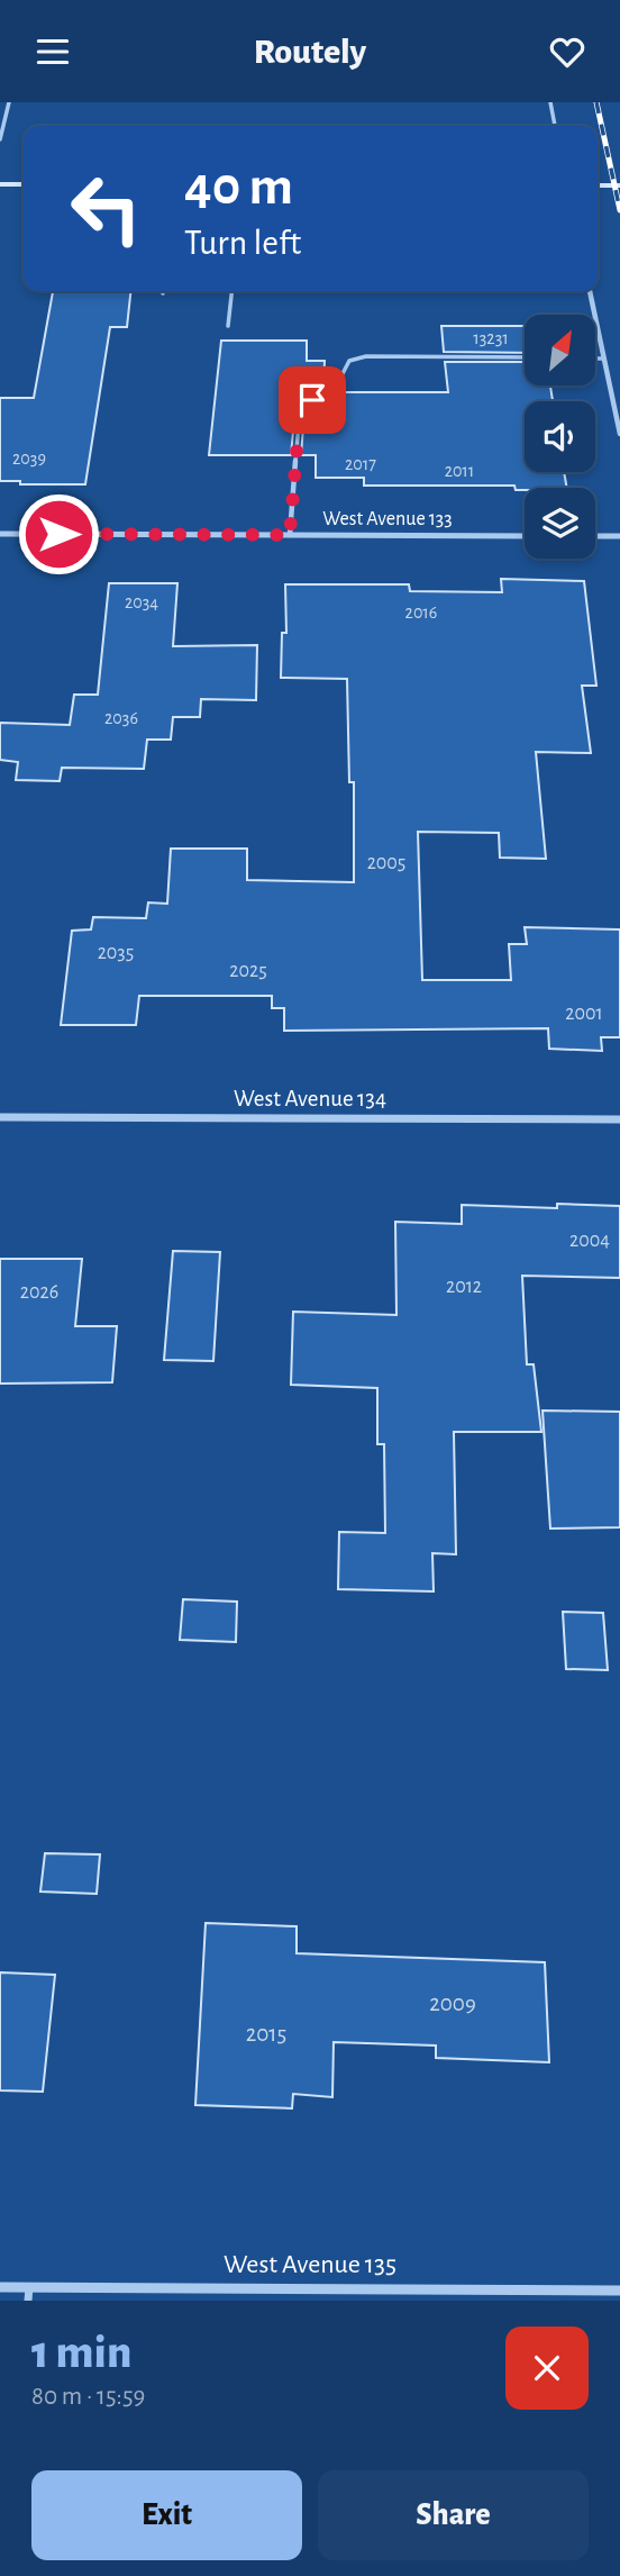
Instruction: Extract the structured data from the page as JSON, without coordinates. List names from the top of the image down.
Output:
{
  "streets": {
    "street": ["West Avenue 133", "West Avenue 134", "West Avenue 135"]
  },
  "house_numbers": [
    "13231",
    "2039",
    "2017",
    "2011",
    "2034",
    "2016",
    "2036",
    "2005",
    "2035",
    "2025",
    "2001",
    "2004",
    "2012",
    "2026",
    "2009",
    "2015"
  ],
  "north": "top right",
  "page": {
    "header": "Routely",
    "turn": ["40 m", "Turn left"],
    "heading": ["1 min", "80 m · 15:59"],
    "buttons": ["Exit", "Share"]
  }
}
